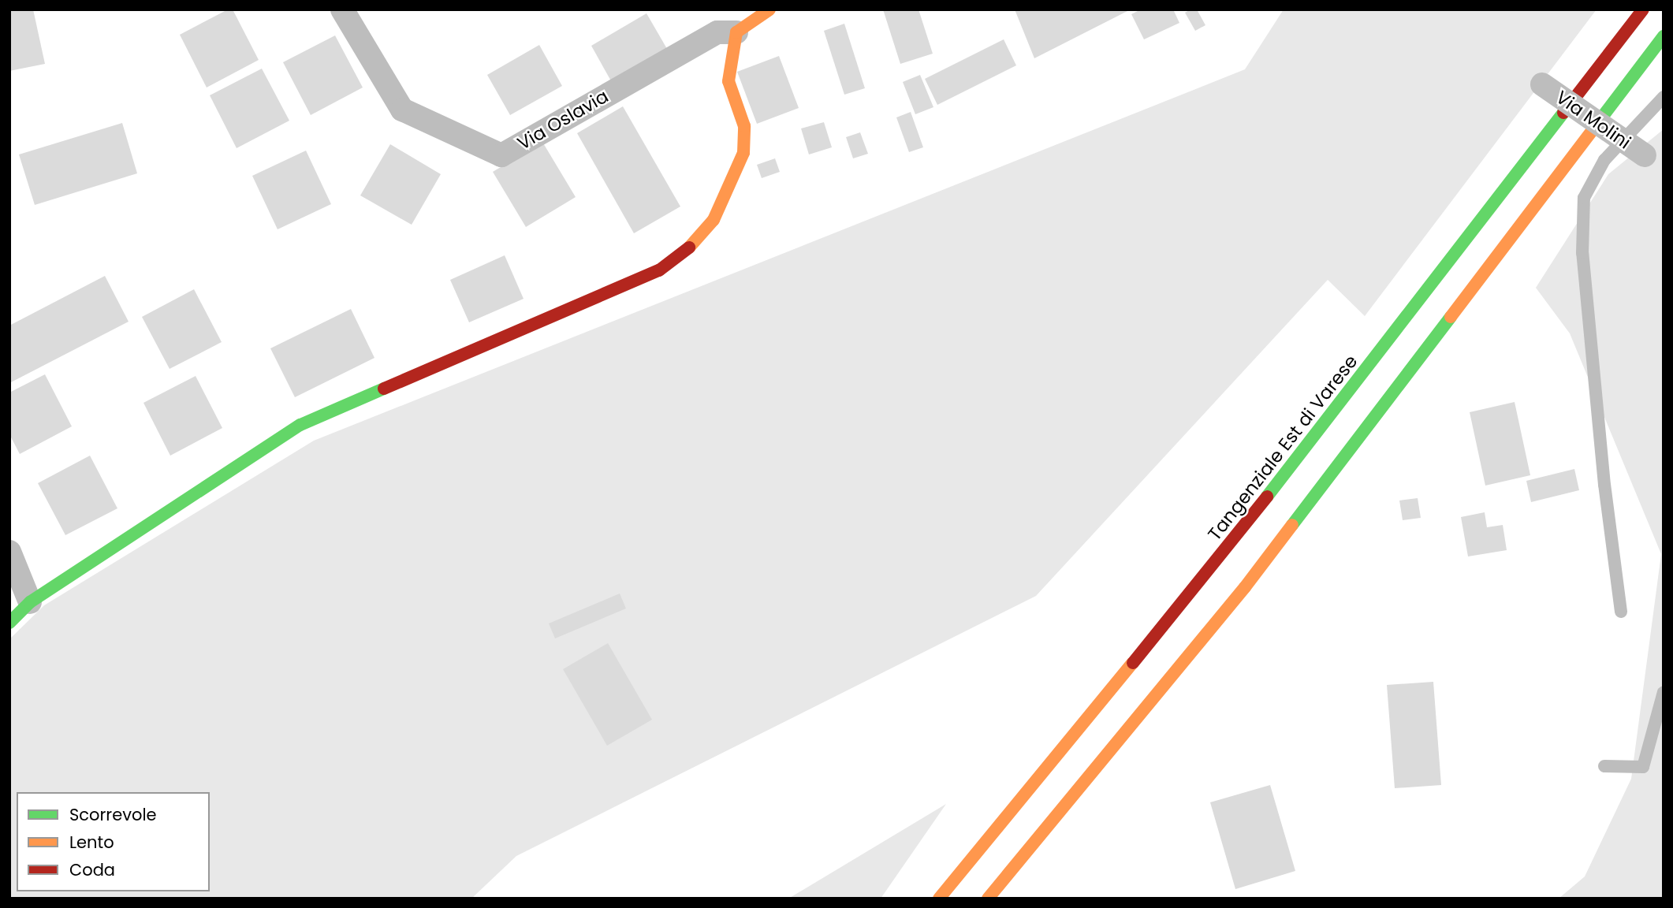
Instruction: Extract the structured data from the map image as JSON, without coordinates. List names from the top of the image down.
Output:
{
  "streets": {
    "main road": ["Tangenziale Est di Varese"],
    "street": ["Via Oslavia", "Via Molini"]
  },
  "legend": ["Scorrevole", "Lento", "Coda"]
}
